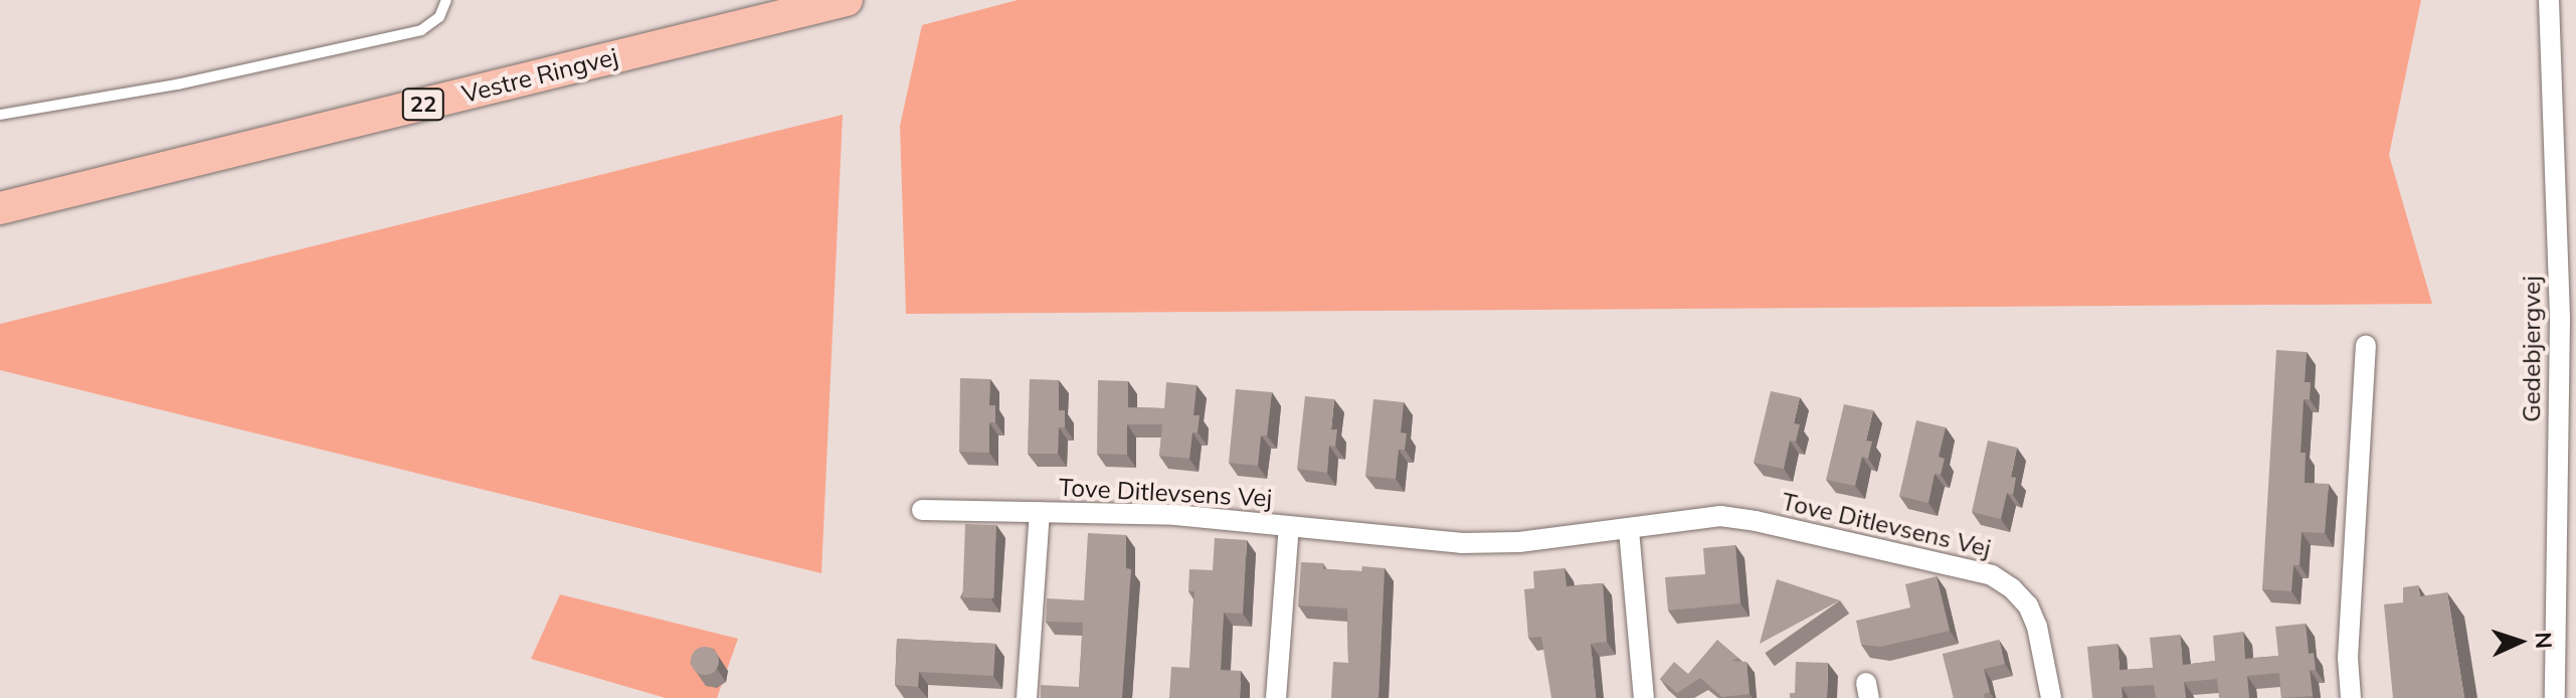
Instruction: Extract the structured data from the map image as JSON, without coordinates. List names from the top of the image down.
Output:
{
  "streets": {
    "main road": ["Vestre Ringvej", "22"],
    "street": ["Gedebjergvej", "Tove Ditlevsens Vej"]
  },
  "north": "right"
}
